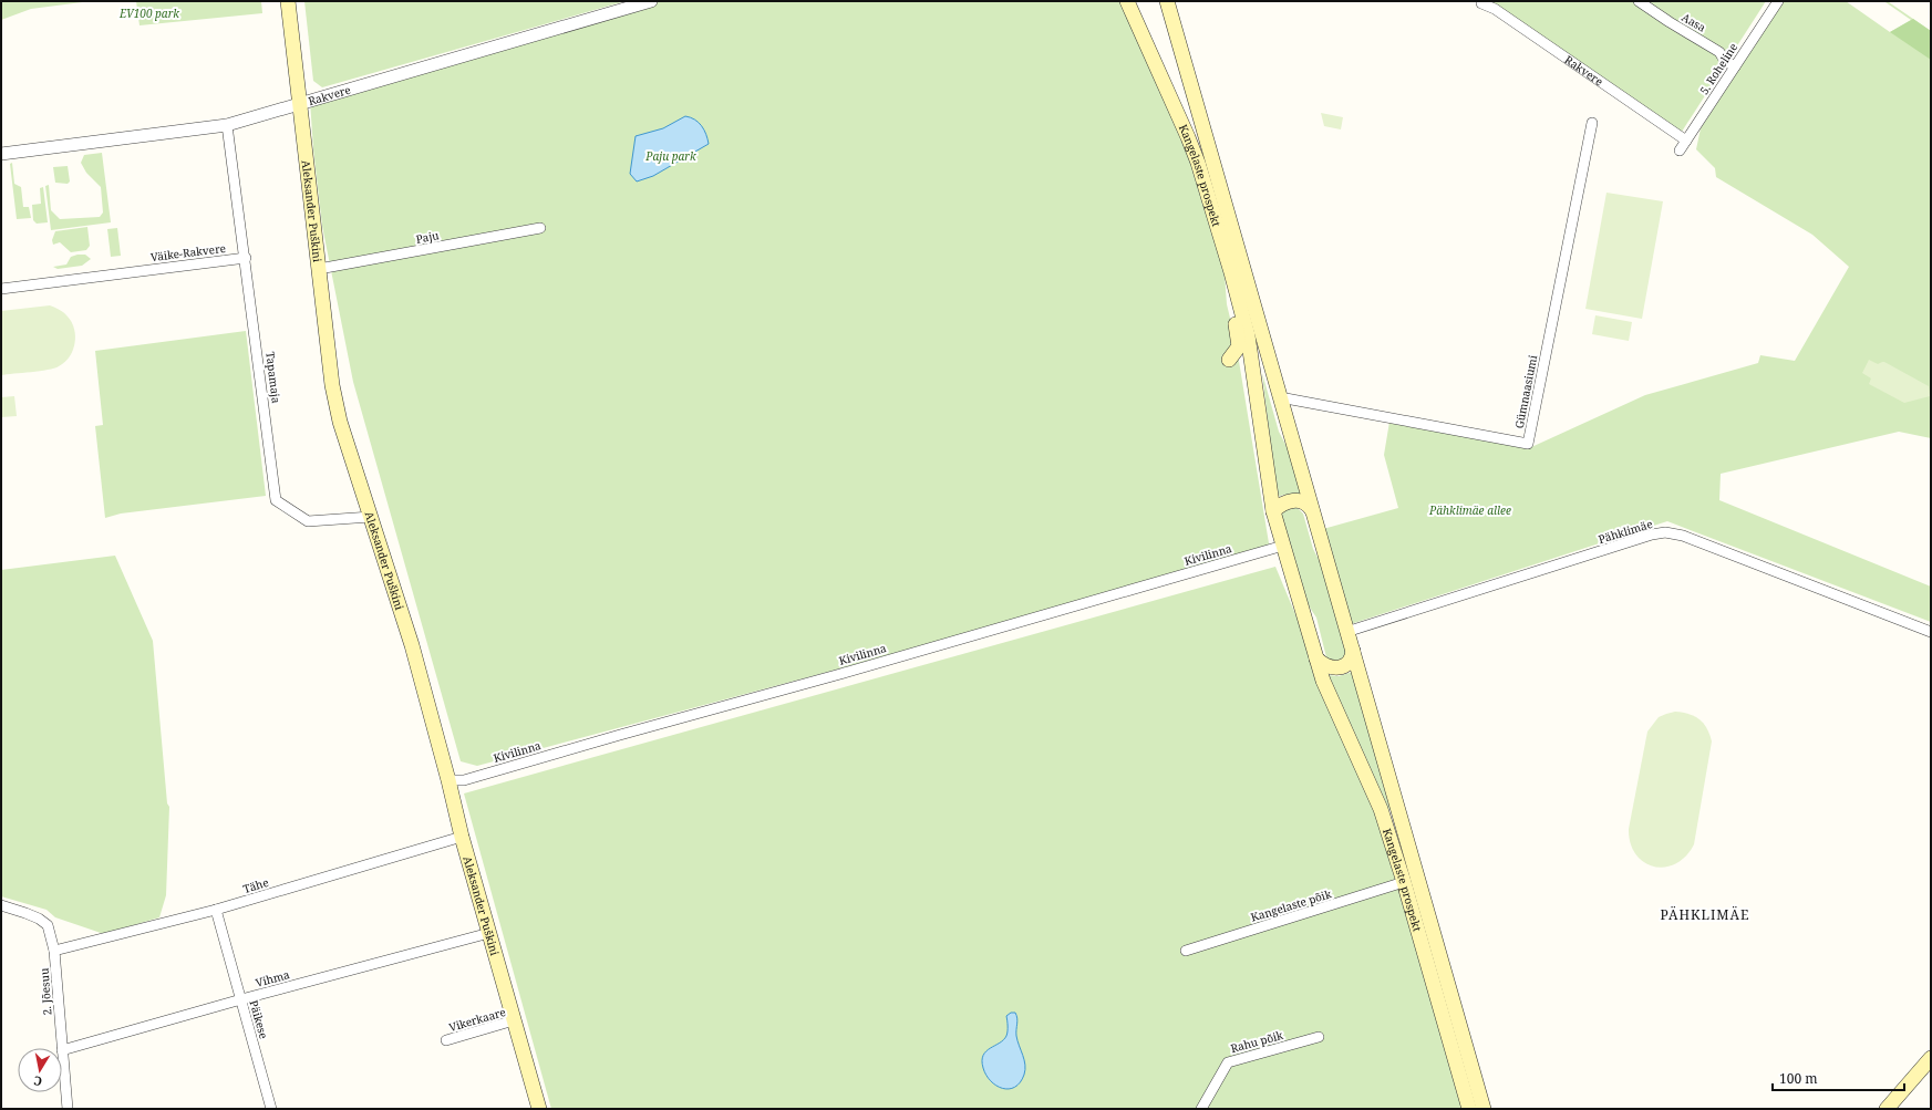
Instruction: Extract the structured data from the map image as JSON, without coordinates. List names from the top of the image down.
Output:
{
  "streets": {
    "main road": ["Kangelaste prospekt", "Aleksander Puškini"],
    "street": [
      "Aasa",
      "5. Roheline",
      "Rakvere",
      "Paju",
      "Väike-Rakvere",
      "Tapamaja",
      "Gümnaasiumi",
      "Pähklimäe",
      "Kivilinna",
      "Tähe",
      "Kangelaste põik",
      "Vihma",
      "2. Jõesuu",
      "Päikese",
      "Vikerkaare",
      "Rahu põik"
    ]
  },
  "crossings": [
    ["Aasa", "5. Roheline"],
    ["5. Roheline", "Rakvere"],
    ["Rakvere", "Aleksander Puškini"],
    ["Kangelaste prospekt", "Gümnaasiumi"],
    ["Kangelaste prospekt", "Pähklimäe"],
    ["Kangelaste prospekt", "Kivilinna"],
    ["Kangelaste prospekt", "Kangelaste põik"],
    ["Aleksander Puškini", "Paju"],
    ["Aleksander Puškini", "Tapamaja"],
    ["Aleksander Puškini", "Kivilinna"],
    ["Aleksander Puškini", "Tähe"],
    ["Aleksander Puškini", "Vihma"],
    ["Aleksander Puškini", "Vikerkaare"],
    ["Väike-Rakvere", "Tapamaja"],
    ["Tähe", "2. Jõesuu"],
    ["Tähe", "Päikese"],
    ["Vihma", "2. Jõesuu"],
    ["Vihma", "Päikese"]
  ],
  "districts": ["PÄHKLIMÄE"],
  "parks": ["EV100 park", "Paju park", "Pähklimäe allee"],
  "scale_bar": "100 m",
  "north": "bottom"
}
